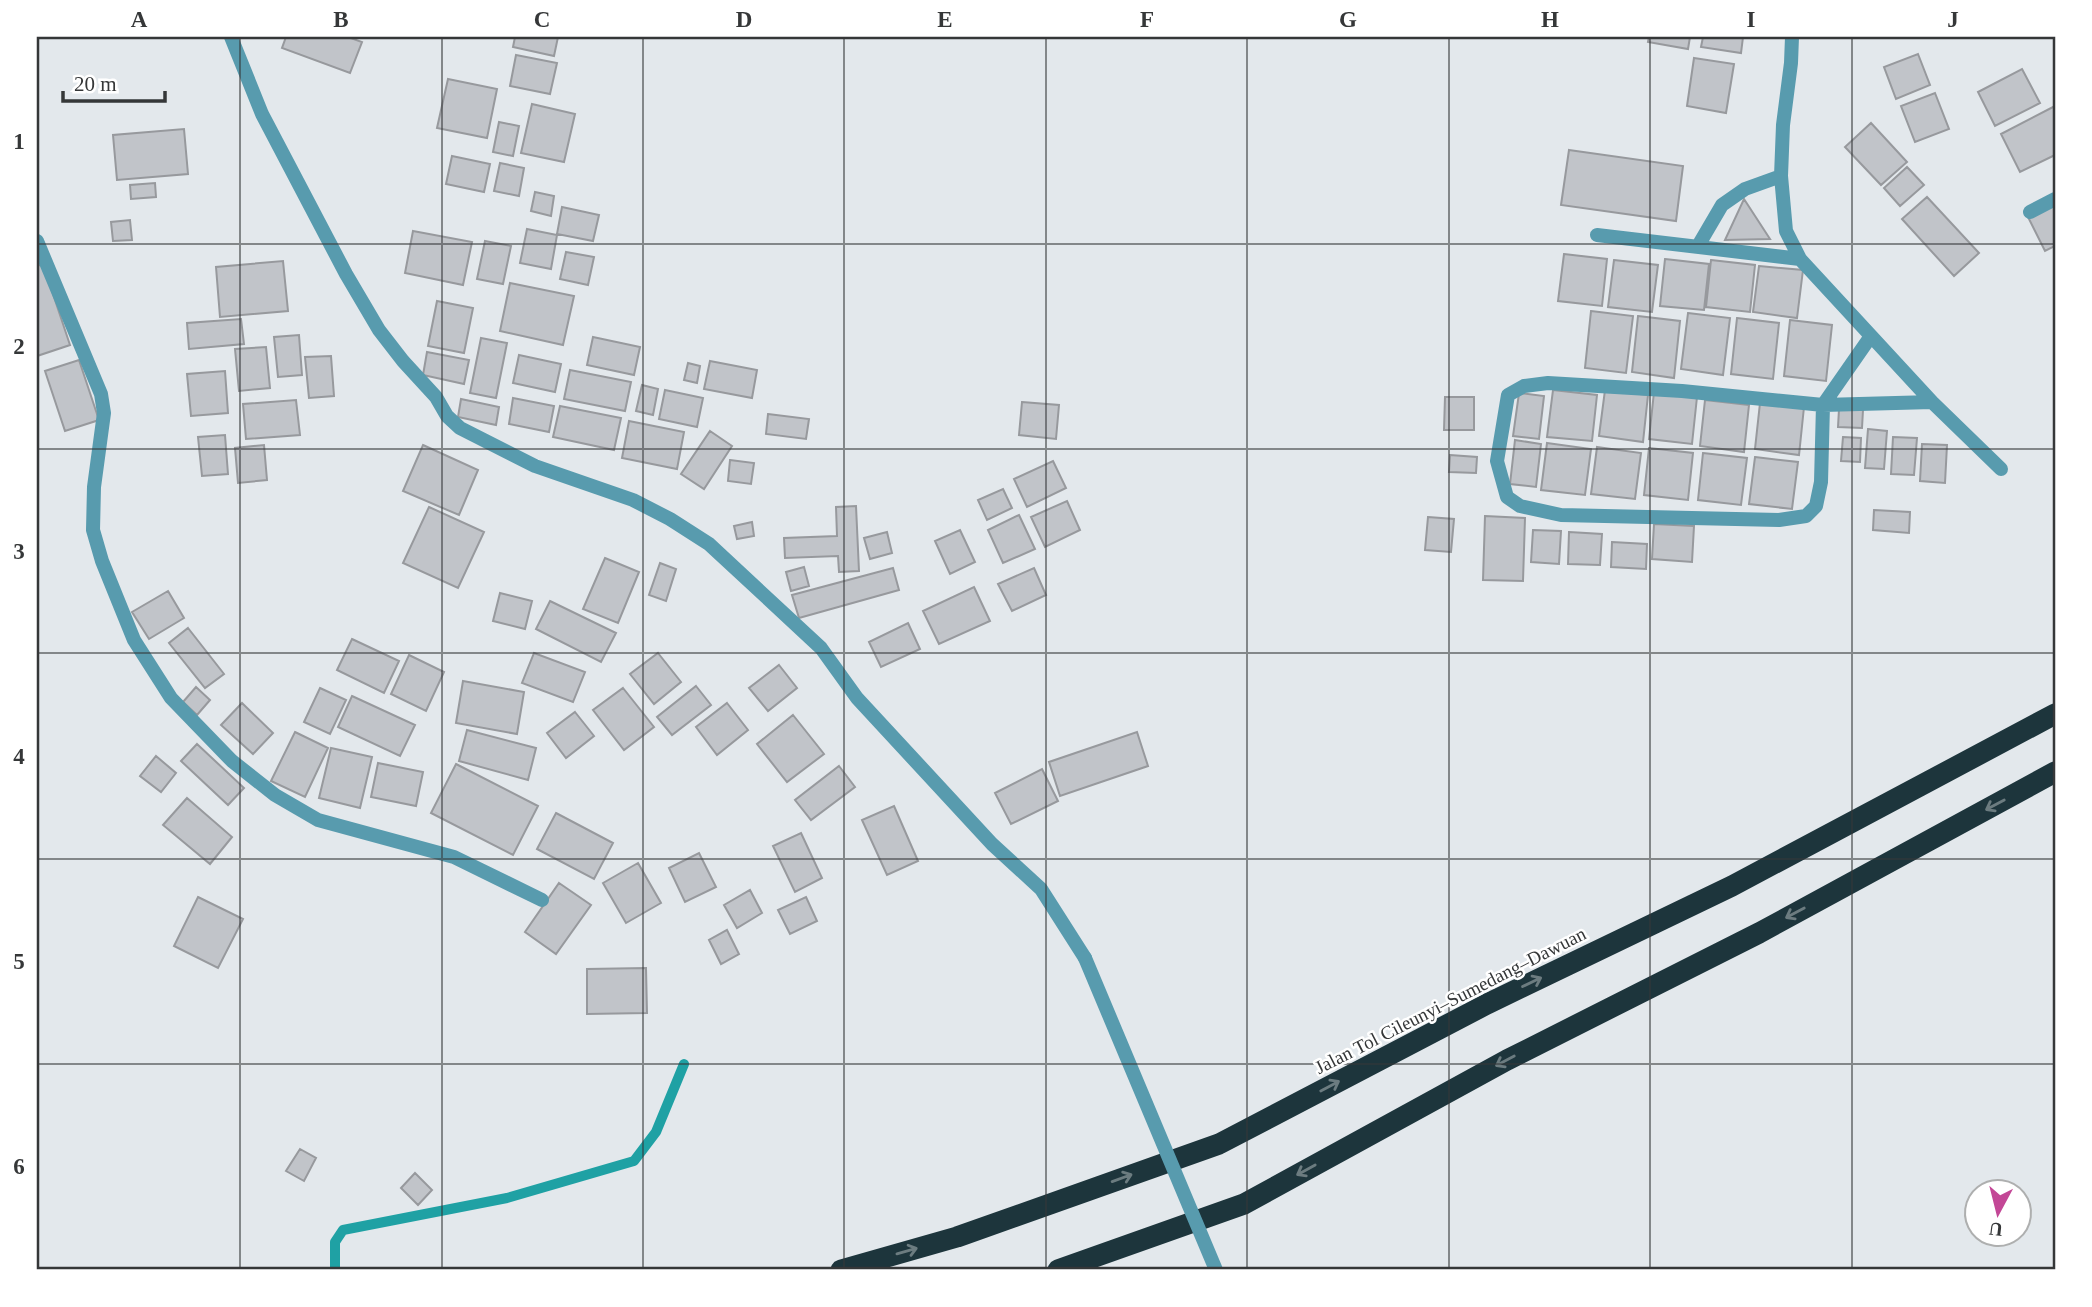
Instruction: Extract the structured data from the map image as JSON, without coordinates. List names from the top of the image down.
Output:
{
  "streets": {
    "highway": ["Jalan Tol Cileunyi–Sumedang–Dawuan"]
  },
  "scale_bar": "20 m",
  "north": "bottom",
  "grid": {
    "columns": [
      "A",
      "B",
      "C",
      "D",
      "E",
      "F",
      "G",
      "H",
      "I",
      "J"
    ],
    "rows": [
      "1",
      "2",
      "3",
      "4",
      "5",
      "6"
    ]
  }
}
